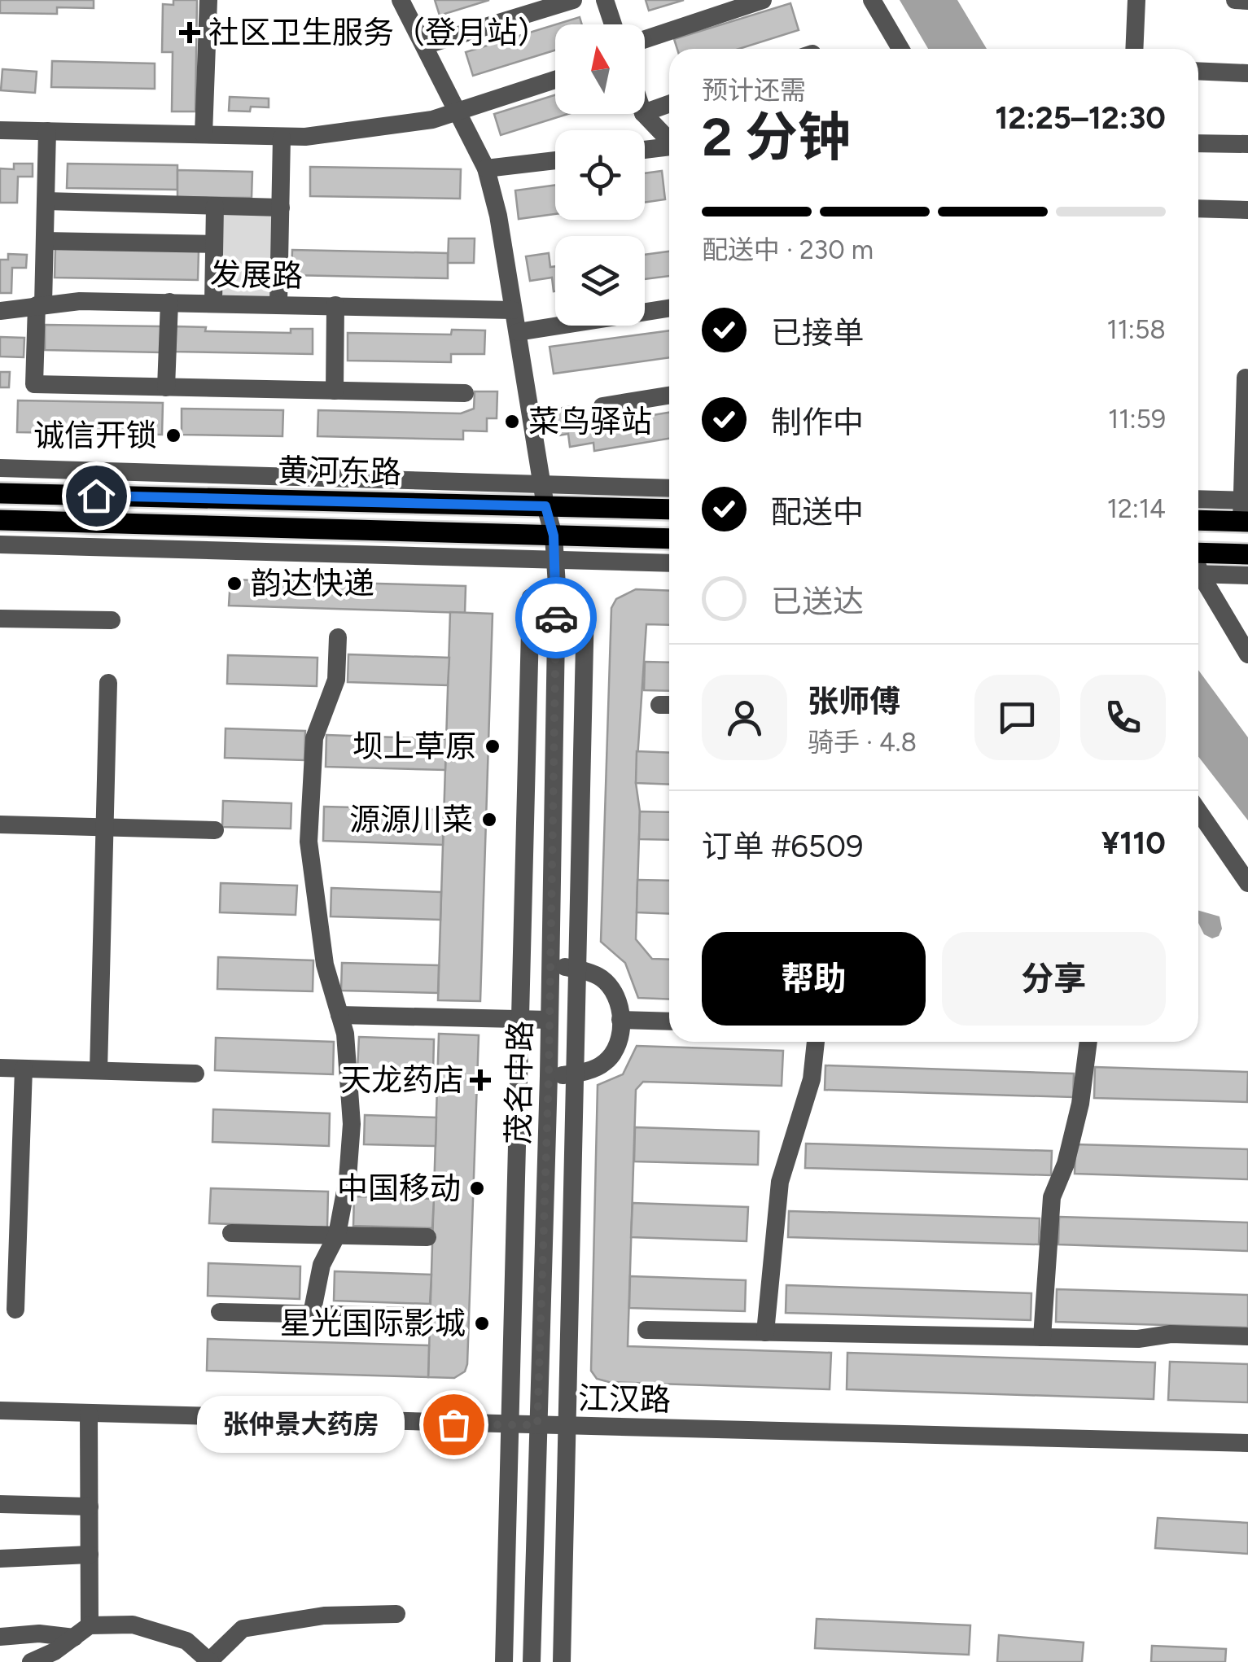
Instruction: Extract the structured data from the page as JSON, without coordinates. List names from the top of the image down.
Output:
{
  "streets": {
    "main road": ["黄河东路"],
    "street": ["发展路", "茂名中路", "江汉路"]
  },
  "crossings": [
    ["发展路", "茂名中路"],
    ["黄河东路", "茂名中路"],
    ["茂名中路", "江汉路"]
  ],
  "places": {
    "health": ["社区卫生服务（登月站）", "天龙药店"],
    "other": [
      "菜鸟驿站",
      "诚信开锁",
      "韵达快递",
      "坝上草原",
      "源源川菜",
      "中国移动",
      "星光国际影城",
      "张仲景大药房"
    ]
  },
  "north": "top",
  "page": {
    "heading": ["2 分钟", "预计还需", "12:25–12:30"],
    "panel": [
      "张师傅",
      "骑手 · 4.8",
      "订单 #6509",
      "¥110"
    ],
    "bar": "配送中 · 230 m",
    "list": [
      ["已接单", "11:58"],
      ["制作中", "11:59"],
      ["配送中", "12:14"],
      "已送达"
    ],
    "buttons": ["帮助", "分享"],
    "bubble": "张仲景大药房"
  }
}
